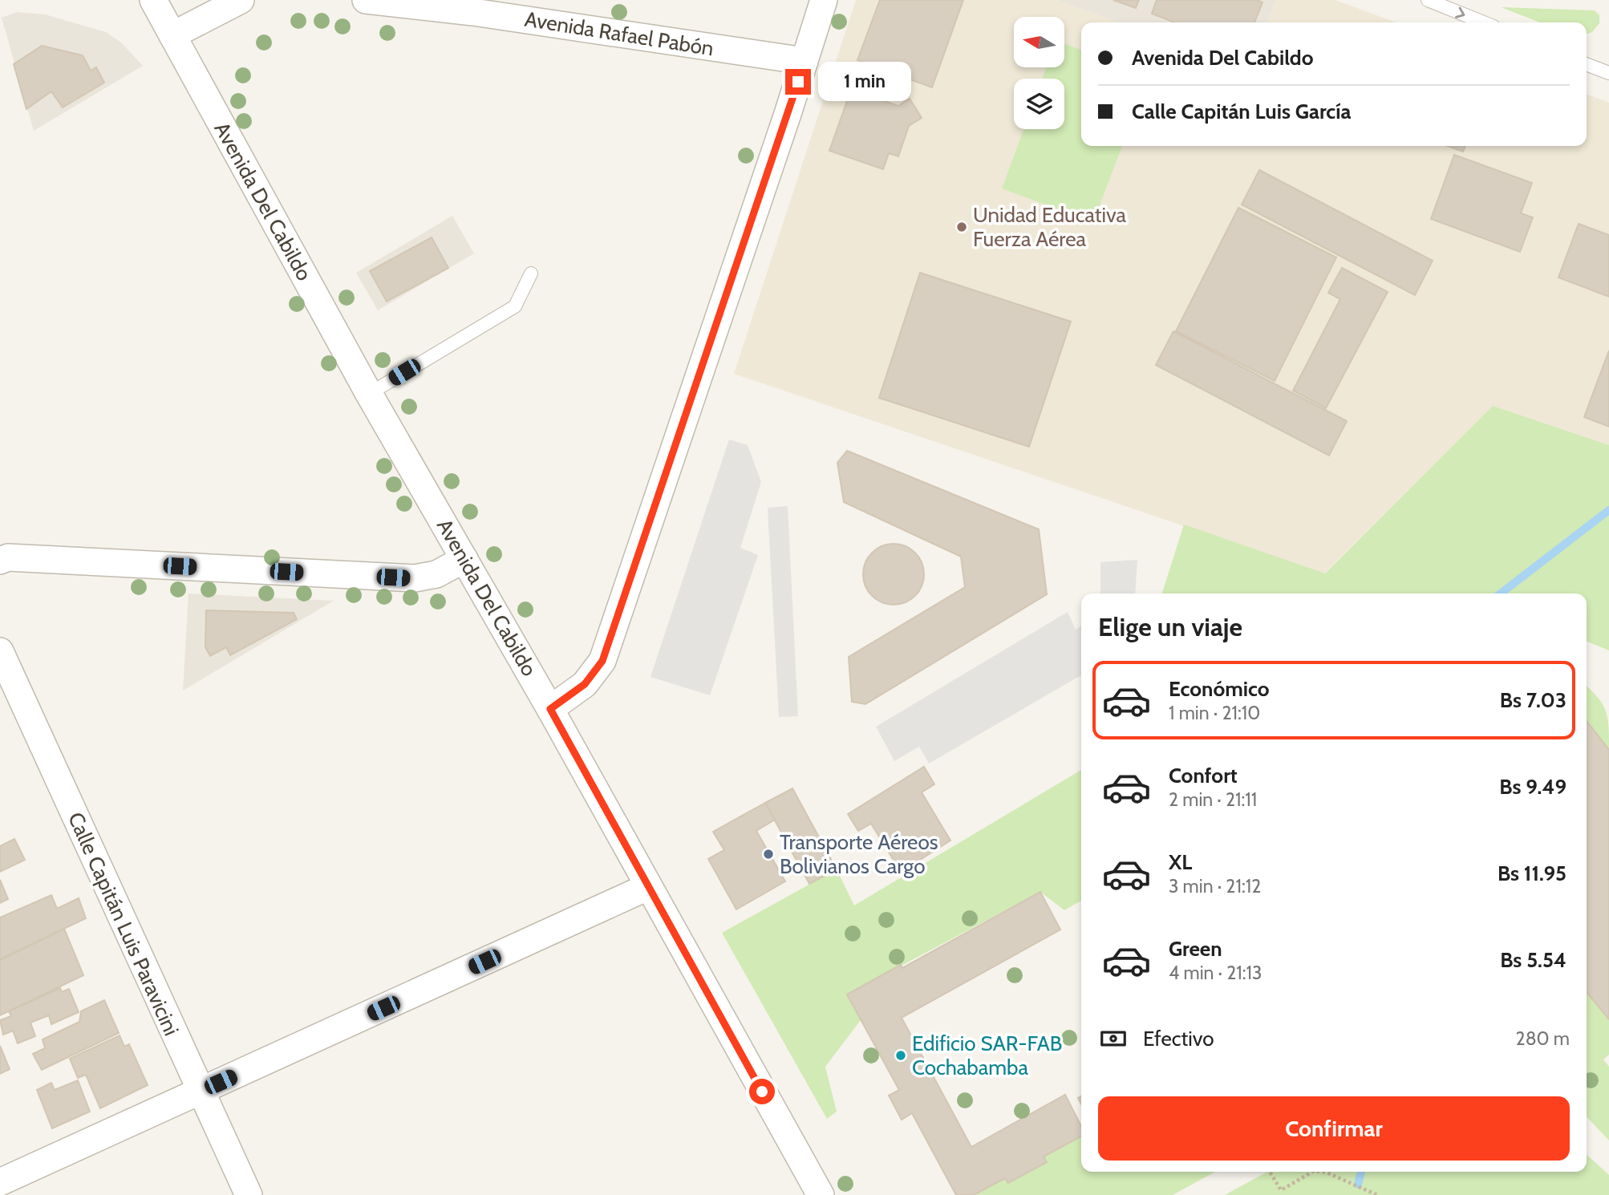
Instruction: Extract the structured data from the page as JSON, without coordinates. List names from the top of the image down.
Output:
{
  "streets": {
    "street": ["Avenida Rafael Pabón", "Avenida Del Cabildo", "Calle Capitán Luis Paravicini"]
  },
  "places": ["Unidad Educativa Fuerza Aérea", "Transporte Aéreos Bolivianos Cargo", "Edificio SAR-FAB Cochabamba"],
  "north": "left",
  "page": {
    "banner": ["Avenida Del Cabildo", "Calle Capitán Luis García"],
    "bubble": "1 min",
    "heading": "Elige un viaje",
    "list": [
      {
        "name": "Económico",
        "note": "1 min · 21:10",
        "value": "Bs 7.03"
      },
      {
        "name": "Confort",
        "note": "2 min · 21:11",
        "value": "Bs 9.49"
      },
      {
        "name": "XL",
        "note": "3 min · 21:12",
        "value": "Bs 11.95"
      },
      {
        "name": "Green",
        "note": "4 min · 21:13",
        "value": "Bs 5.54"
      }
    ],
    "pay": ["Efectivo", "280 m"],
    "buttons": "Confirmar"
  }
}
